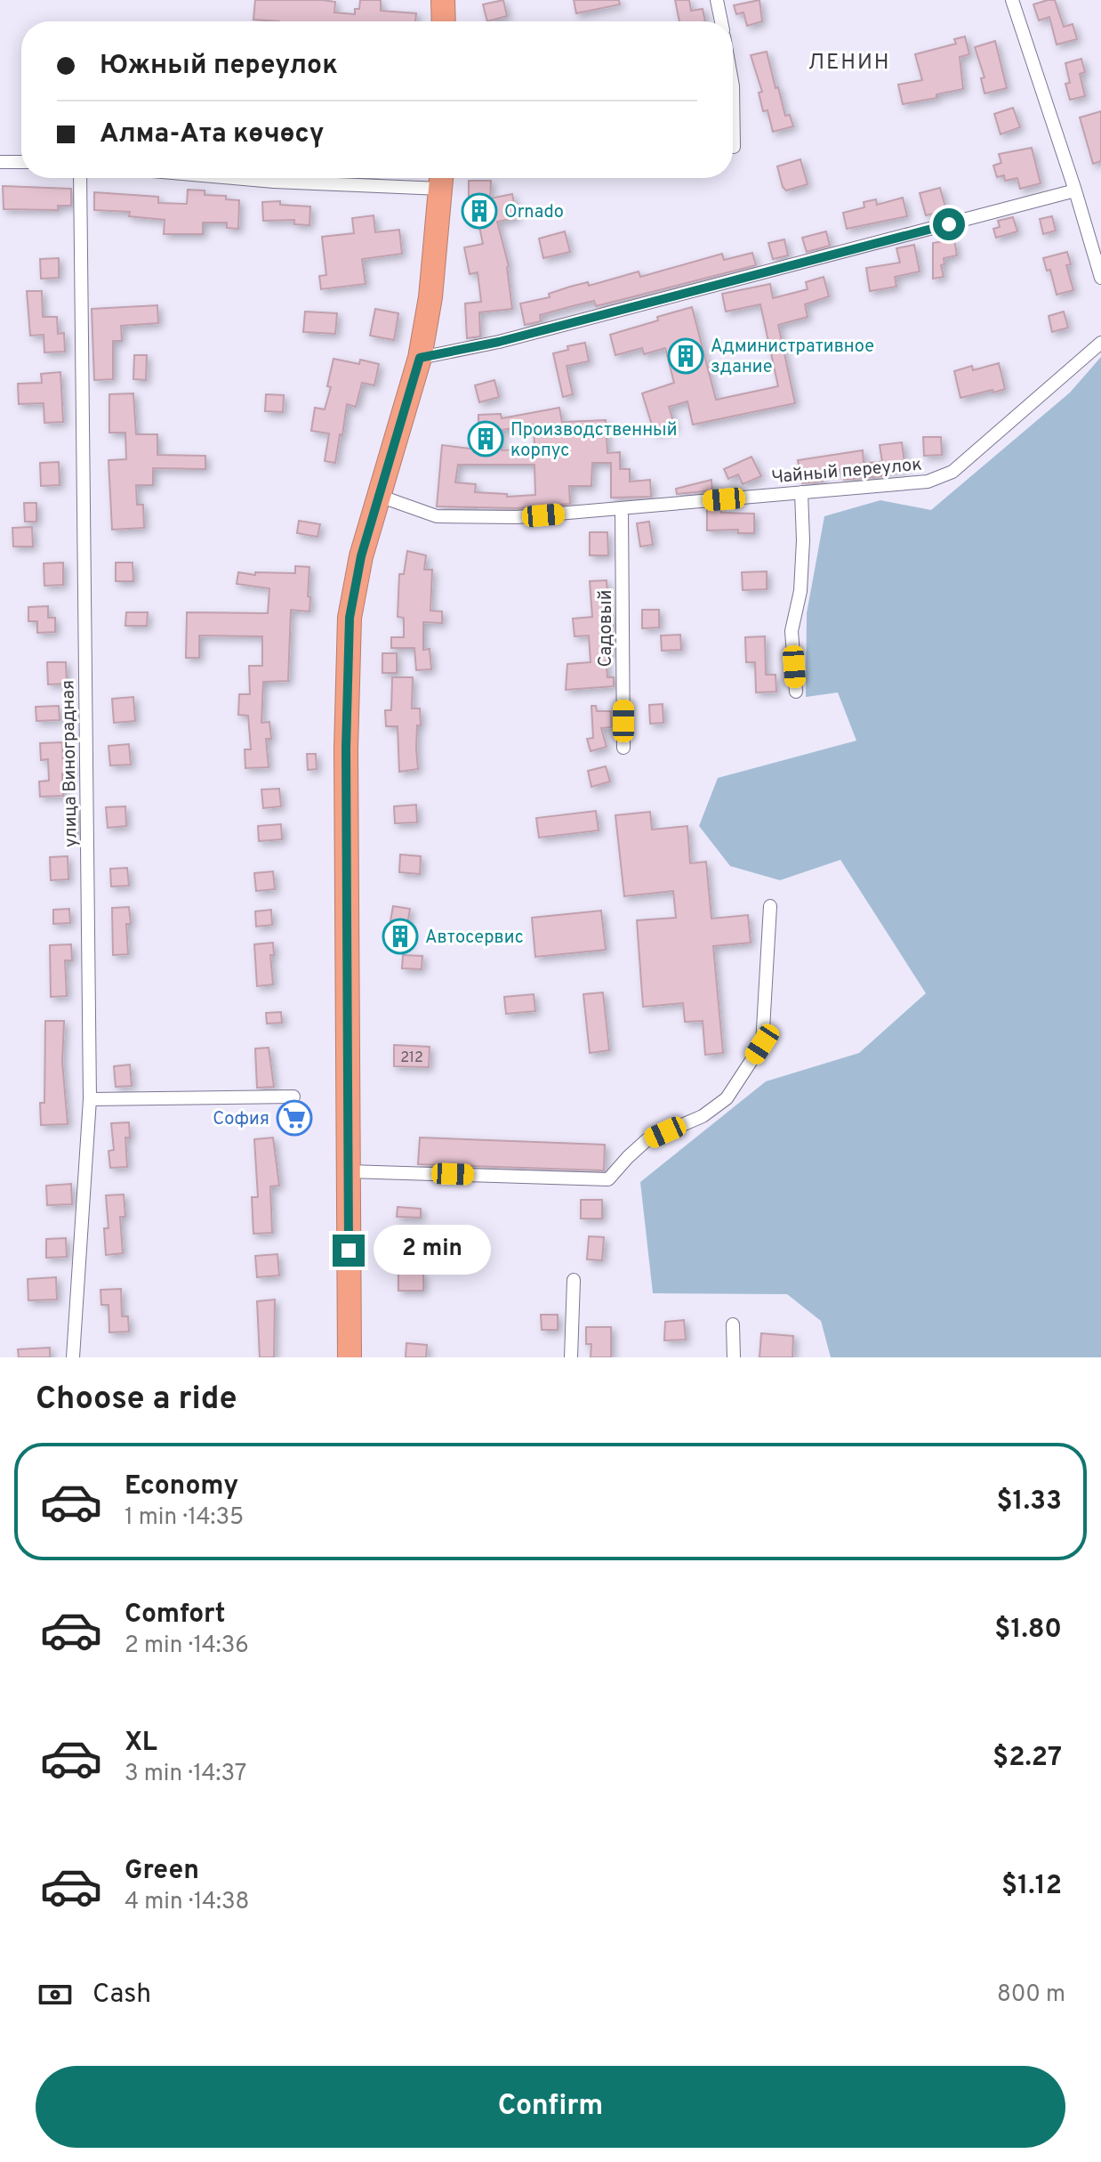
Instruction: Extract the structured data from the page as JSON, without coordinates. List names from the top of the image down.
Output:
{
  "streets": {
    "street": ["Чайный переулок", "Садовый", "улица Виноградная"]
  },
  "crossings": [
    ["Чайный переулок", "Садовый"]
  ],
  "districts": ["ЛЕНИН"],
  "places": {
    "building": [
      "Ornado",
      "Административное здание",
      "Производственный корпус",
      "Автосервис"
    ],
    "supermarket": ["София"]
  },
  "house_numbers": ["212"],
  "page": {
    "banner": ["Южный переулок", "Алма-Ата көчөсү"],
    "bubble": "2 min",
    "heading": "Choose a ride",
    "list": [
      {
        "name": "Economy",
        "note": "1 min · 14:35",
        "value": "$1.33"
      },
      {
        "name": "Comfort",
        "note": "2 min · 14:36",
        "value": "$1.80"
      },
      {
        "name": "XL",
        "note": "3 min · 14:37",
        "value": "$2.27"
      },
      {
        "name": "Green",
        "note": "4 min · 14:38",
        "value": "$1.12"
      }
    ],
    "pay": ["Cash", "800 m"],
    "buttons": "Confirm"
  }
}
